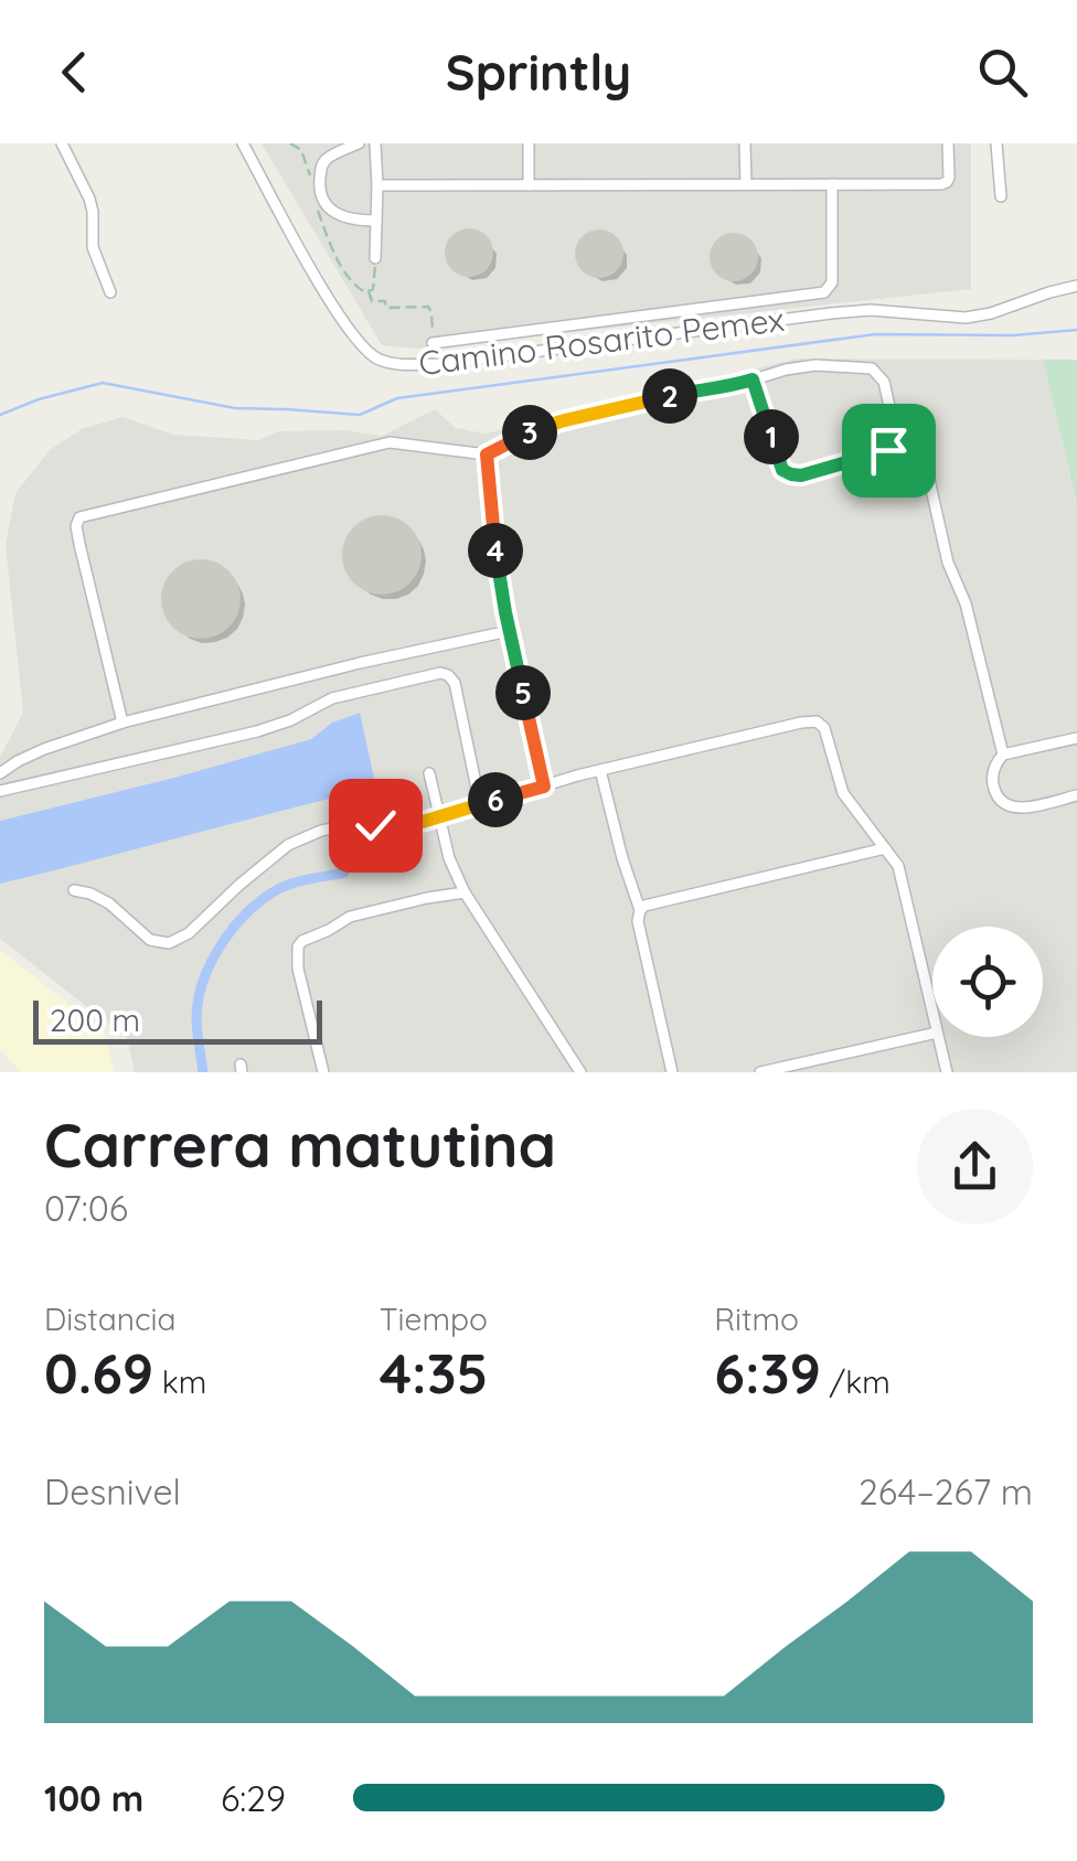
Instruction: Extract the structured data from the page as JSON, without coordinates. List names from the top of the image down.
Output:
{
  "streets": {
    "street": ["Camino Rosarito Pemex"]
  },
  "scale_bar": "200 m",
  "page": {
    "header": "Sprintly",
    "pins": [
      "2",
      "3",
      "1",
      "4",
      "5",
      "6"
    ],
    "scale": "200 m",
    "heading": ["Carrera matutina", "07:06"],
    "stats": [
      ["Distancia", "0.69 km"],
      ["Tiempo", "4:35"],
      ["Ritmo", "6:39 /km"]
    ],
    "chart": ["Desnivel", "264–267 m"],
    "list": [
      {
        "name": "100 m",
        "note": "6:29"
      }
    ]
  }
}
